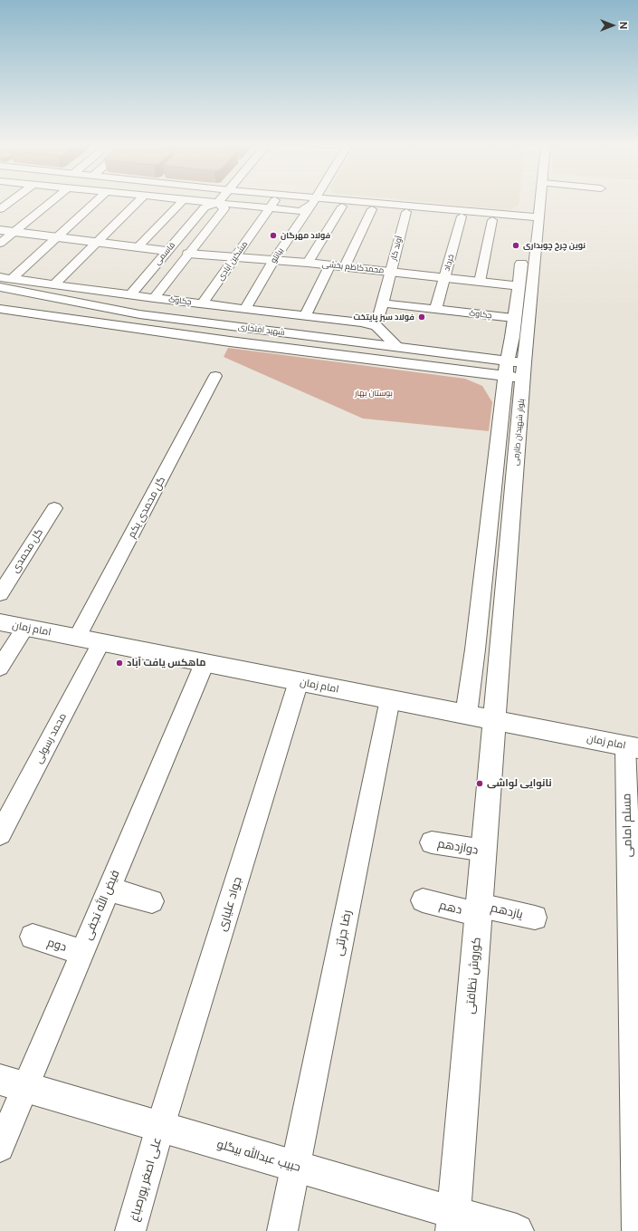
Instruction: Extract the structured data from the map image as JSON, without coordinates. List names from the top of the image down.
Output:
{
  "streets": {
    "main road": [
      "محمدکاظم بخشی",
      "شهید افتخاری",
      "بلوار شهیدان طارمی",
      "امام زمان",
      "کوروش نظافتی",
      "حبیب عبدالله بیگلو"
    ],
    "street": [
      "آوند کار",
      "قاسمی",
      "بیانلو",
      "مشکین آبادی",
      "خرداد",
      "چکاوک",
      "گل محمدی یکم",
      "گل محمدی",
      "محمد رسولی",
      "مسلم امامی",
      "دوازدهم",
      "جواد علیاری",
      "فیض الله نجفی",
      "دهم",
      "یازدهم",
      "رضا جرئتی",
      "دوم",
      "علی اصغر پورصباغ"
    ]
  },
  "crossings": [
    ["آوند کار", "محمدکاظم بخشی"],
    ["آوند کار", "چکاوک"],
    ["قاسمی", "محمدکاظم بخشی"],
    ["قاسمی", "چکاوک"],
    ["بیانلو", "محمدکاظم بخشی"],
    ["بیانلو", "چکاوک"],
    ["مشکین آبادی", "محمدکاظم بخشی"],
    ["مشکین آبادی", "چکاوک"],
    ["خرداد", "محمدکاظم بخشی"],
    ["خرداد", "چکاوک"],
    ["محمدکاظم بخشی", "بلوار شهیدان طارمی"],
    ["چکاوک", "بلوار شهیدان طارمی"],
    ["شهید افتخاری", "بلوار شهیدان طارمی"],
    ["بلوار شهیدان طارمی", "امام زمان"],
    ["بلوار شهیدان طارمی", "کوروش نظافتی"],
    ["گل محمدی یکم", "امام زمان"],
    ["امام زمان", "محمد رسولی"],
    ["امام زمان", "مسلم امامی"],
    ["امام زمان", "جواد علیاری"],
    ["امام زمان", "فیض الله نجفی"],
    ["امام زمان", "رضا جرئتی"],
    ["امام زمان", "کوروش نظافتی"],
    ["دوازدهم", "کوروش نظافتی"],
    ["جواد علیاری", "حبیب عبدالله بیگلو"],
    ["جواد علیاری", "علی اصغر پورصباغ"],
    ["فیض الله نجفی", "دوم"],
    ["فیض الله نجفی", "حبیب عبدالله بیگلو"],
    ["دهم", "یازدهم"],
    ["دهم", "کوروش نظافتی"],
    ["یازدهم", "کوروش نظافتی"],
    ["رضا جرئتی", "حبیب عبدالله بیگلو"],
    ["کوروش نظافتی", "حبیب عبدالله بیگلو"],
    ["حبیب عبدالله بیگلو", "علی اصغر پورصباغ"]
  ],
  "parks": ["بوستان بهار"],
  "places": [
    "فولاد مهرگان",
    "نوین چرخ چوبداری",
    "فولاد سبز پایتخت",
    "ماهکس یافت آباد",
    "نانوایی لواشی"
  ],
  "north": "right"
}
